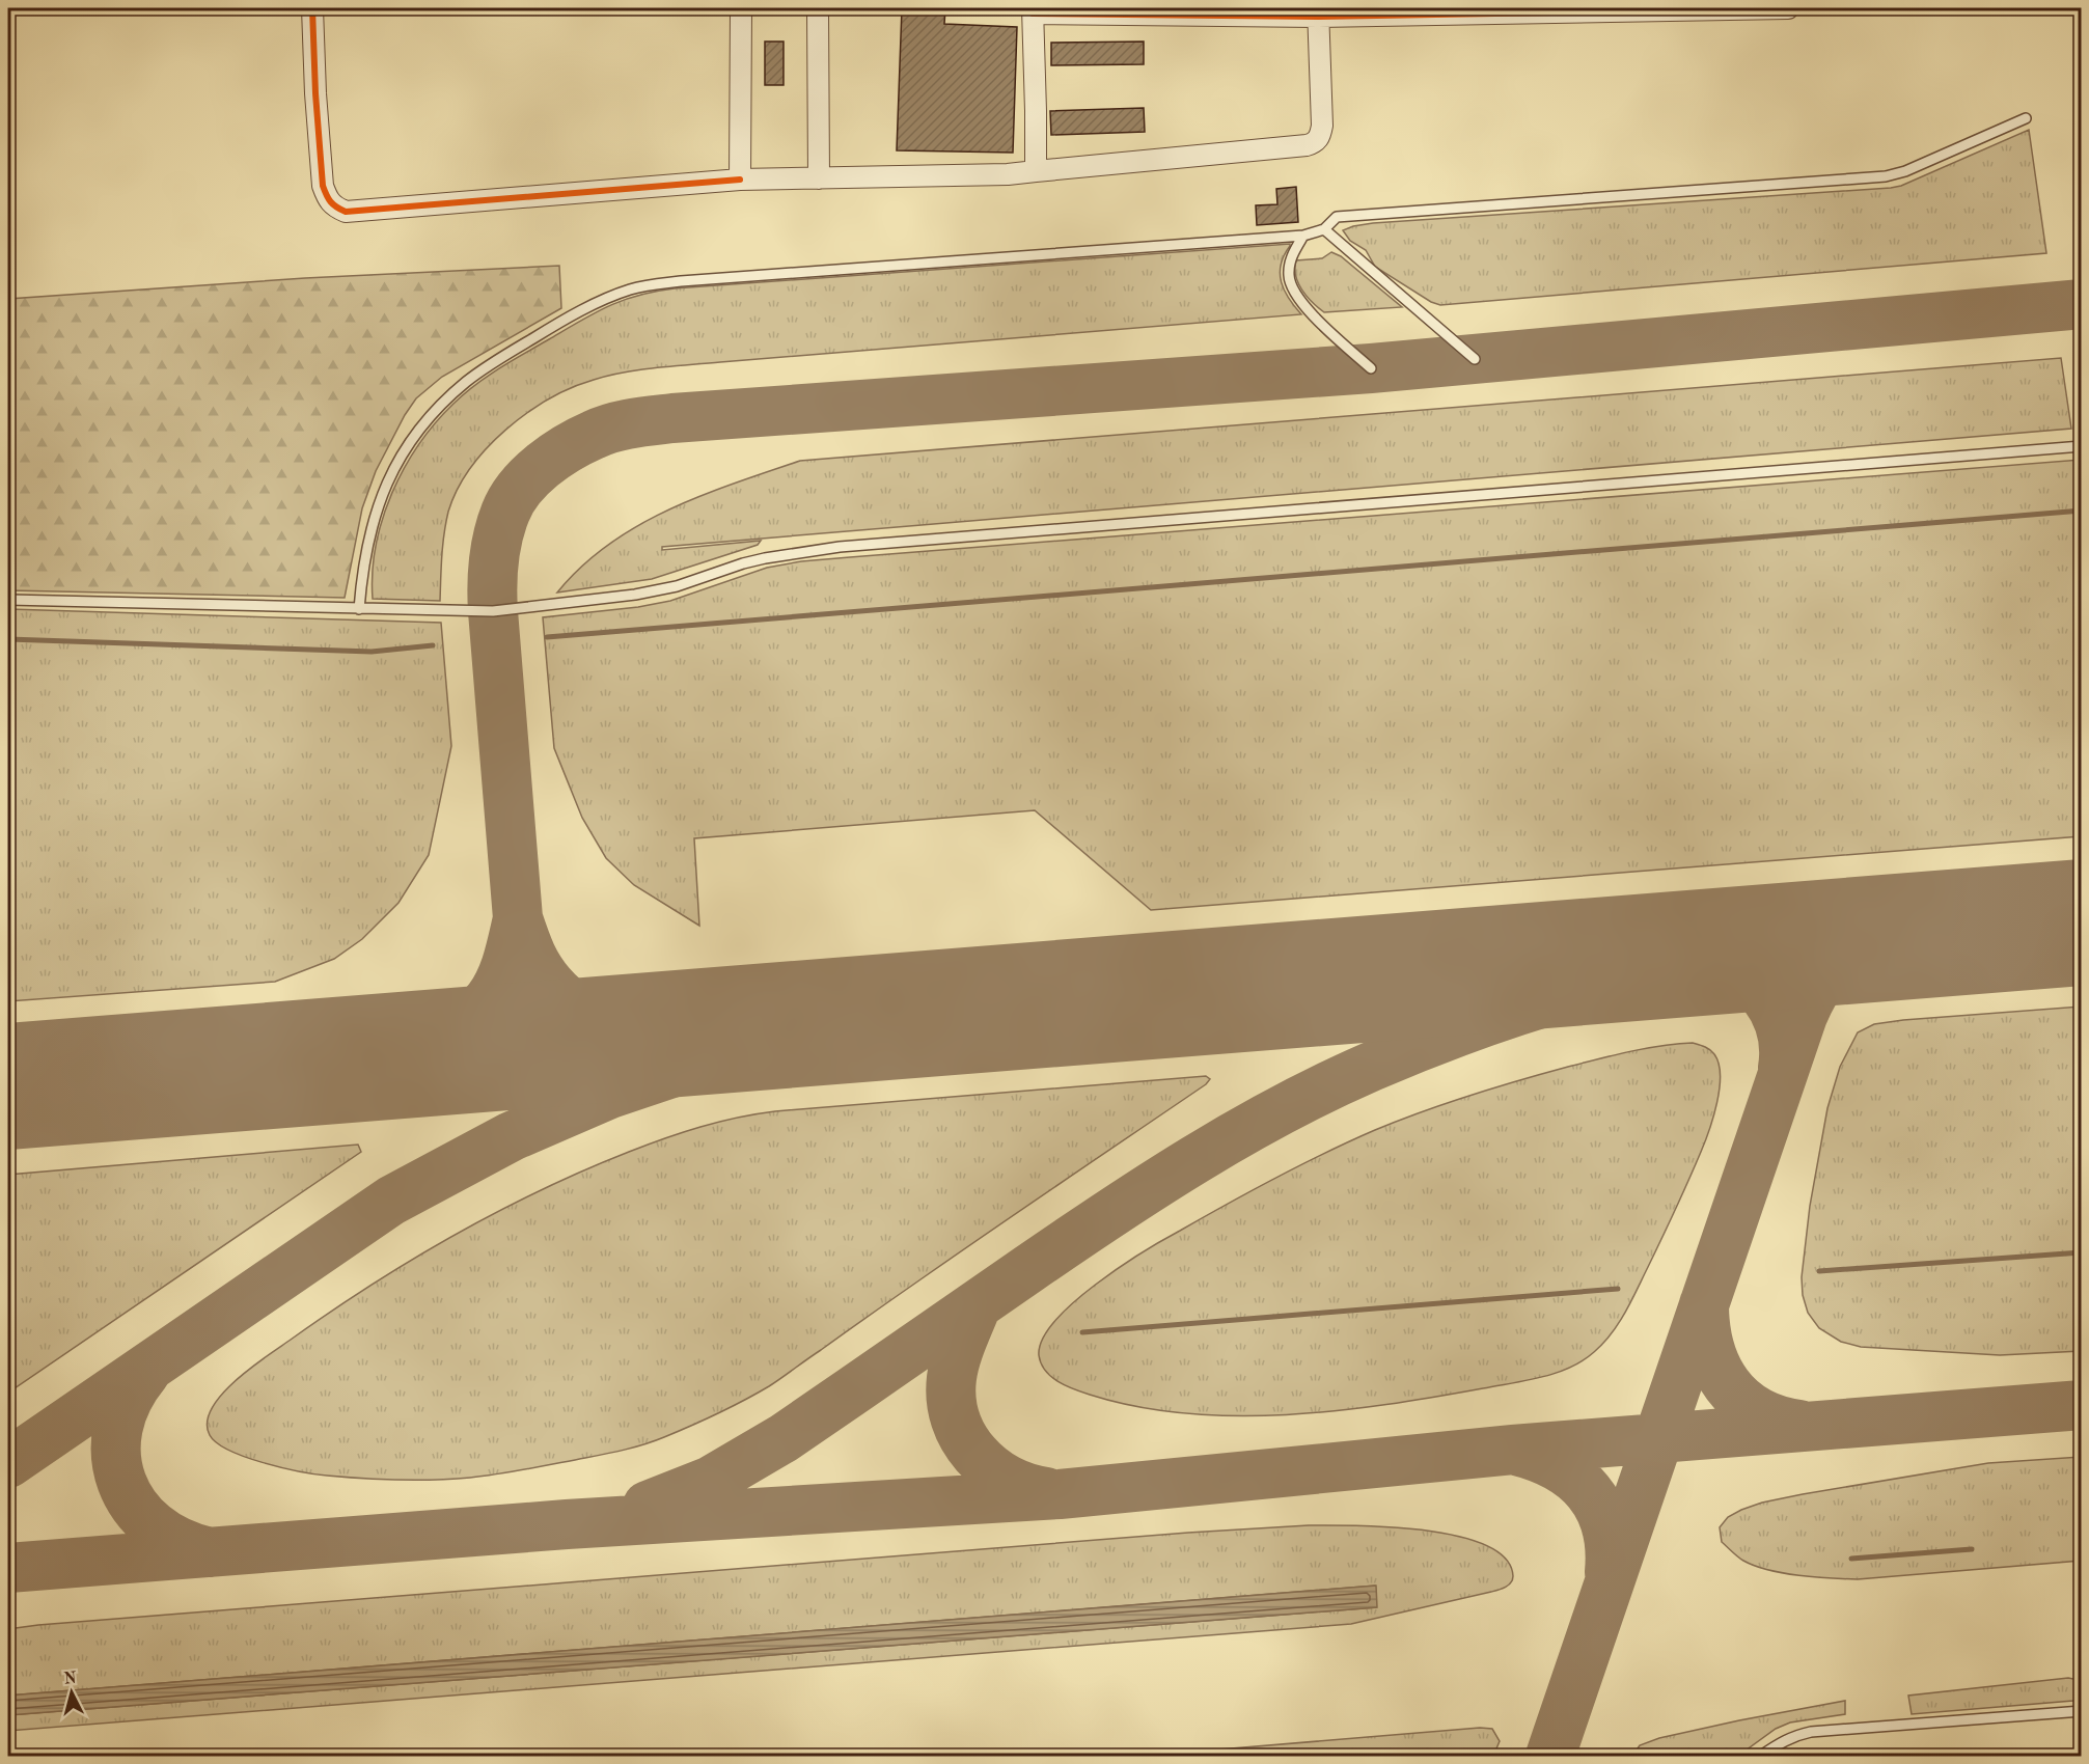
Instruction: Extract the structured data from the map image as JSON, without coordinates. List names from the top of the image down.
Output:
{
  "north": "top"
}
